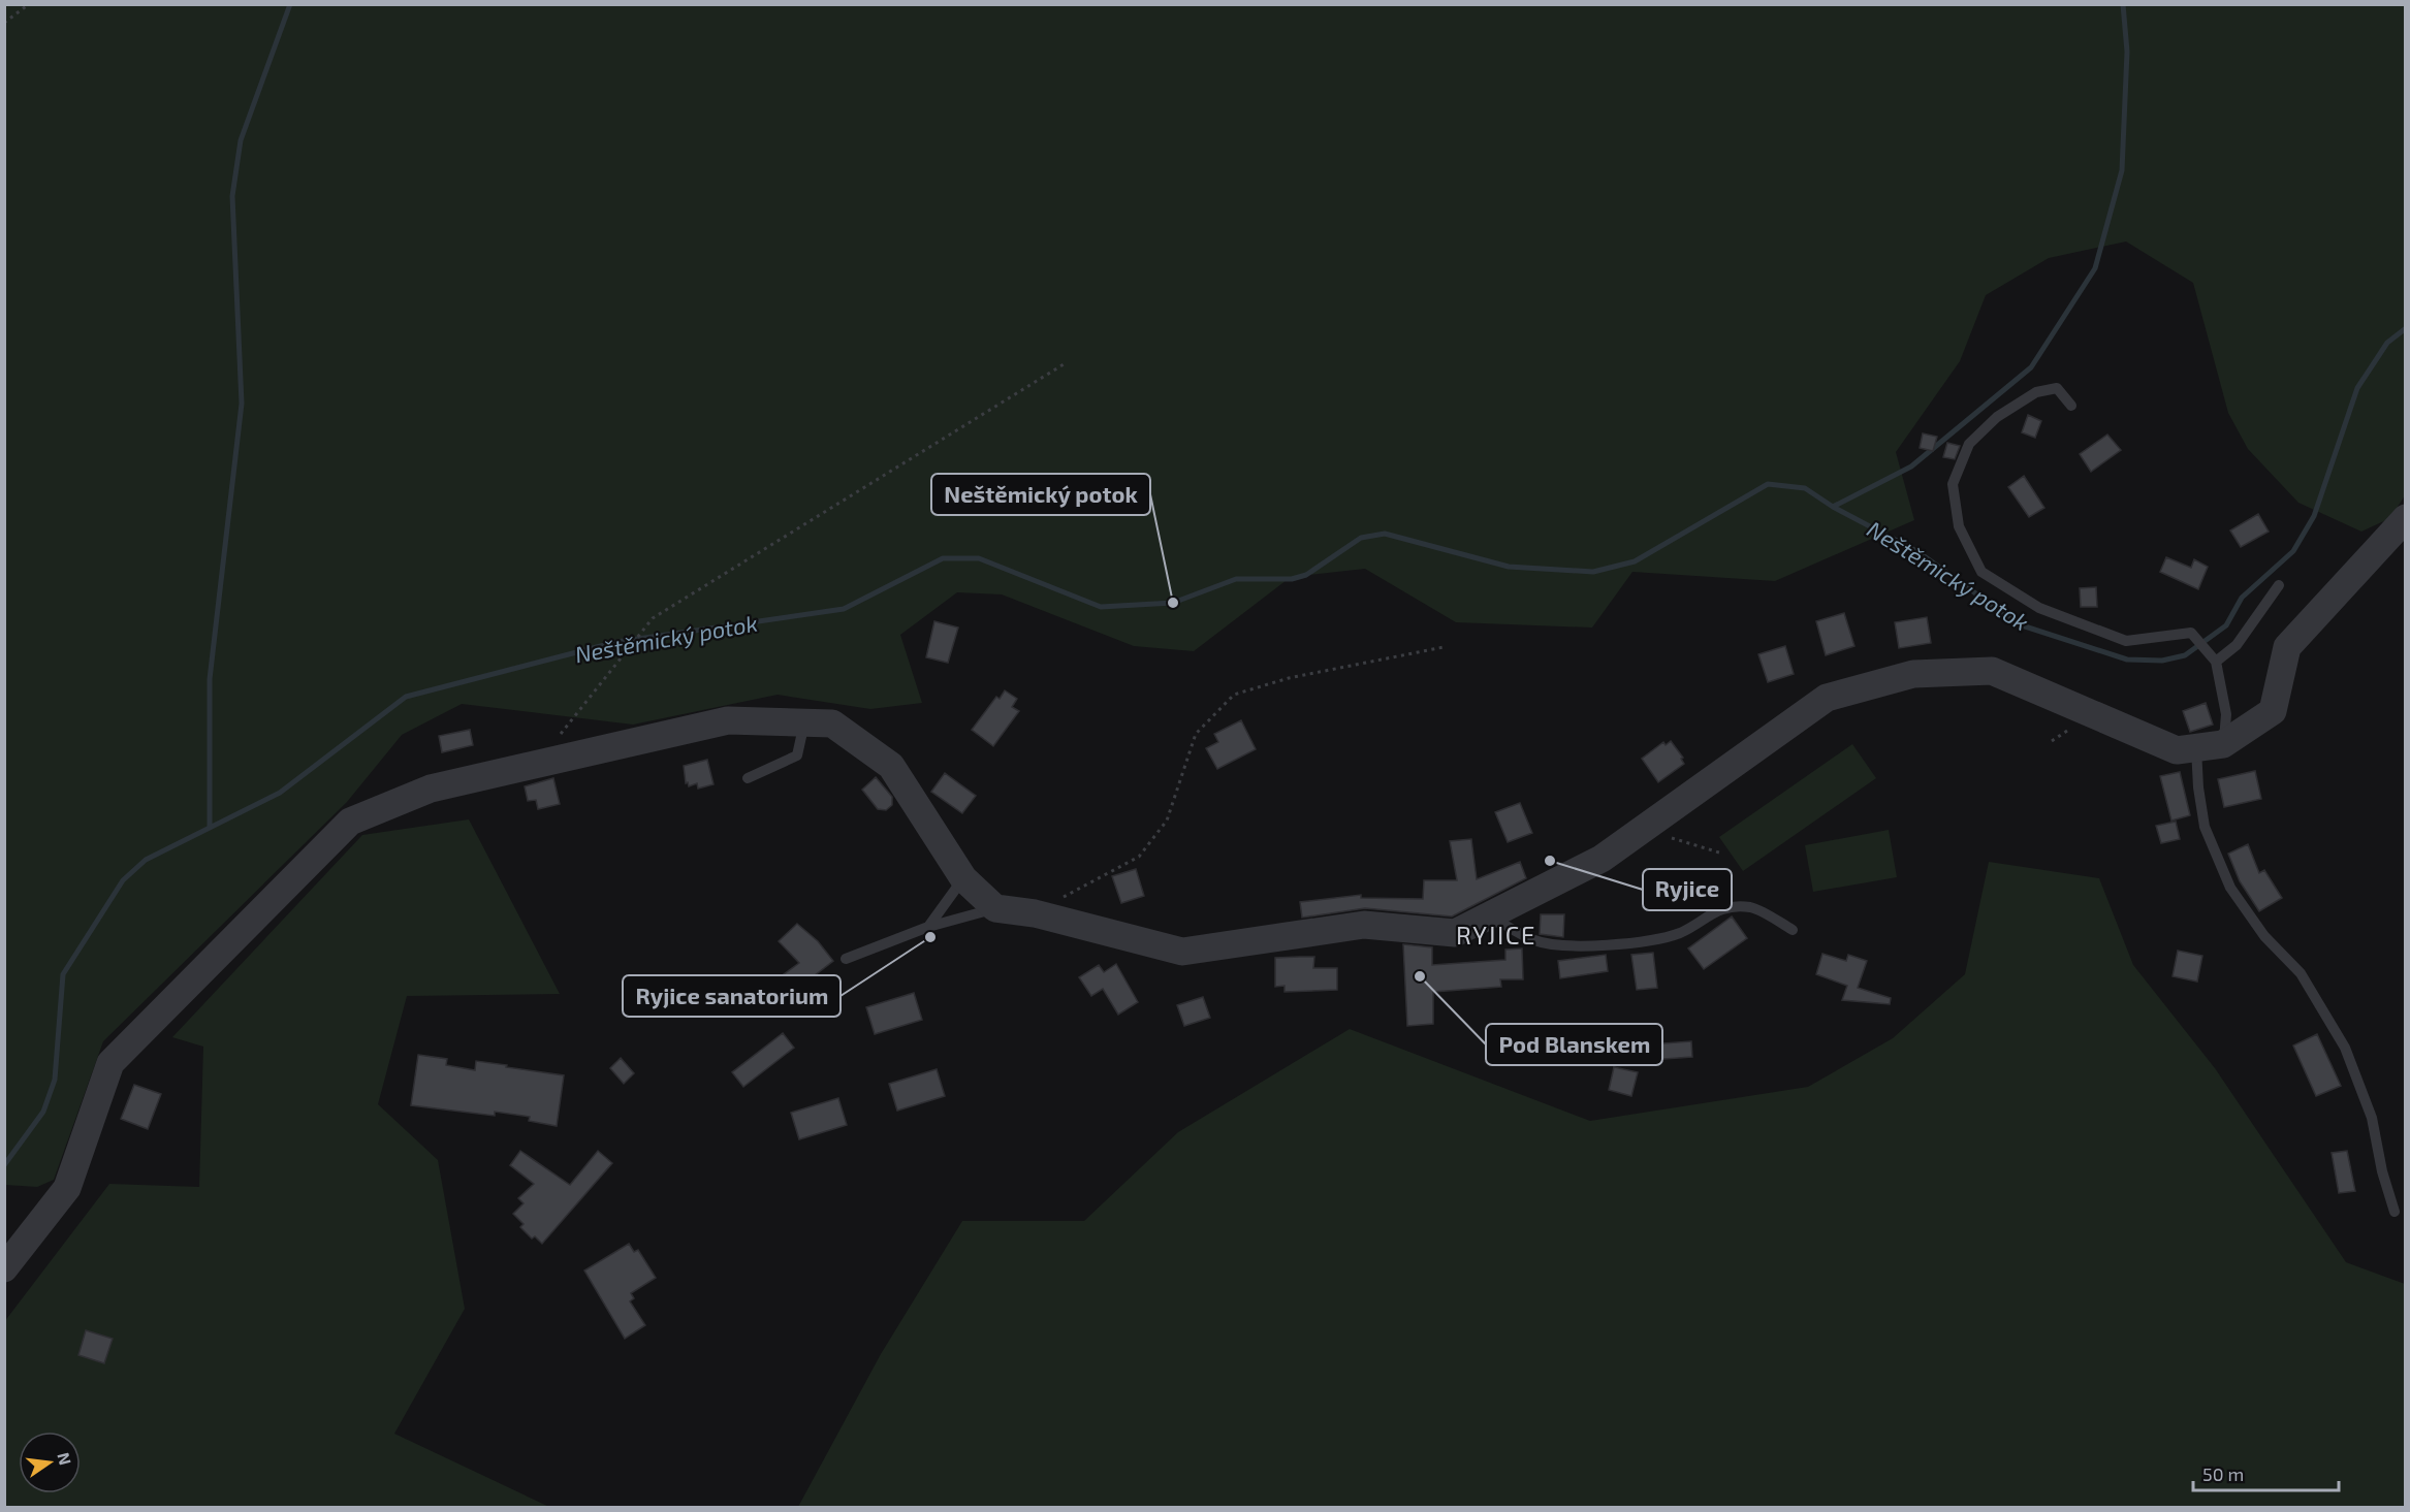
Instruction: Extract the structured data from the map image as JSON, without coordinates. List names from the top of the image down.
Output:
{
  "districts": ["RYJICE"],
  "water": ["Neštěmický potok"],
  "places": [
    "Neštěmický potok",
    "Ryjice",
    "Ryjice sanatorium",
    "Pod Blanskem"
  ],
  "scale_bar": "50 m",
  "north": "right"
}
